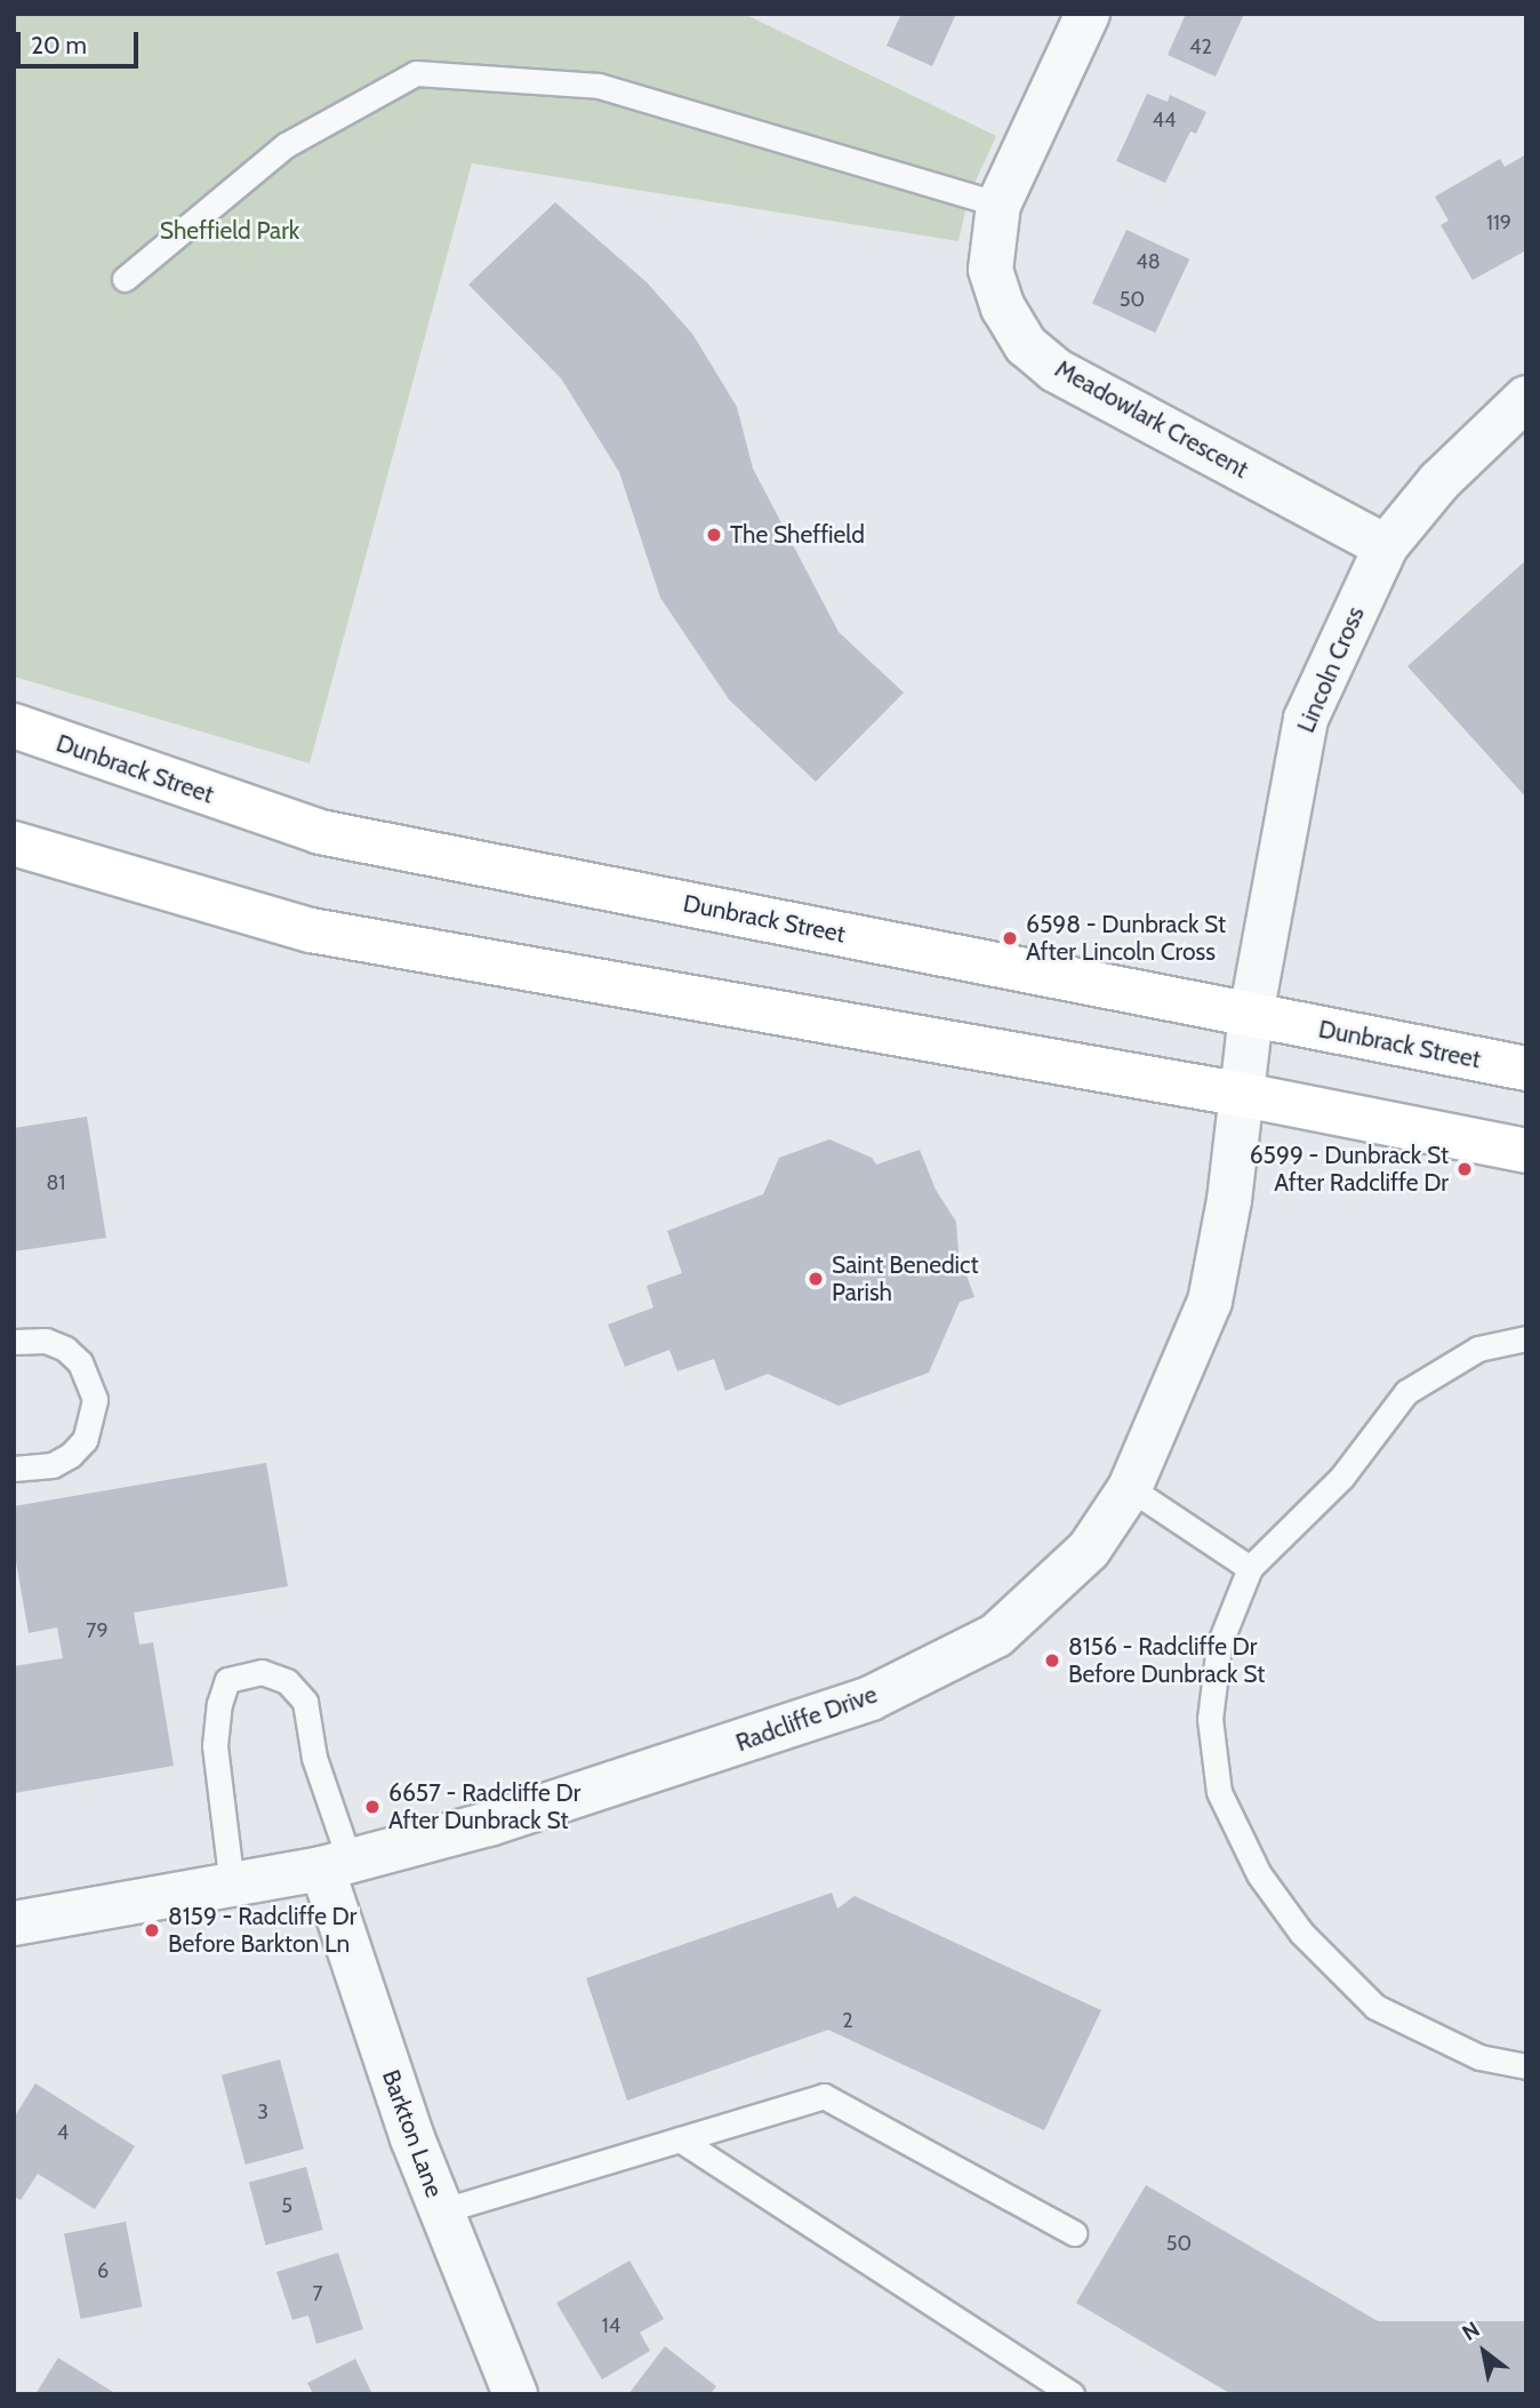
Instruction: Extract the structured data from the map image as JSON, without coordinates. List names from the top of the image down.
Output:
{
  "streets": {
    "main road": ["Dunbrack Street"],
    "street": [
      "Meadowlark Crescent",
      "Lincoln Cross",
      "Radcliffe Drive",
      "Barkton Lane"
    ]
  },
  "crossings": [
    ["Meadowlark Crescent", "Lincoln Cross"],
    ["Lincoln Cross", "Dunbrack Street"],
    ["Lincoln Cross", "Radcliffe Drive"],
    ["Radcliffe Drive", "Barkton Lane"]
  ],
  "parks": ["Sheffield Park"],
  "places": [
    "The Sheffield",
    "6598 - Dunbrack St After Lincoln Cross",
    "6599 - Dunbrack St After Radcliffe Dr",
    "Saint Benedict Parish",
    "8156 - Radcliffe Dr Before Dunbrack St",
    "6657 - Radcliffe Dr After Dunbrack St",
    "8159 - Radcliffe Dr Before Barkton Ln"
  ],
  "house_numbers": [
    "42",
    "44",
    "119",
    "48",
    "50",
    "81",
    "79",
    "2",
    "3",
    "4",
    "5",
    "50",
    "6",
    "7",
    "14"
  ],
  "scale_bar": "20 m",
  "north": "top left"
}
